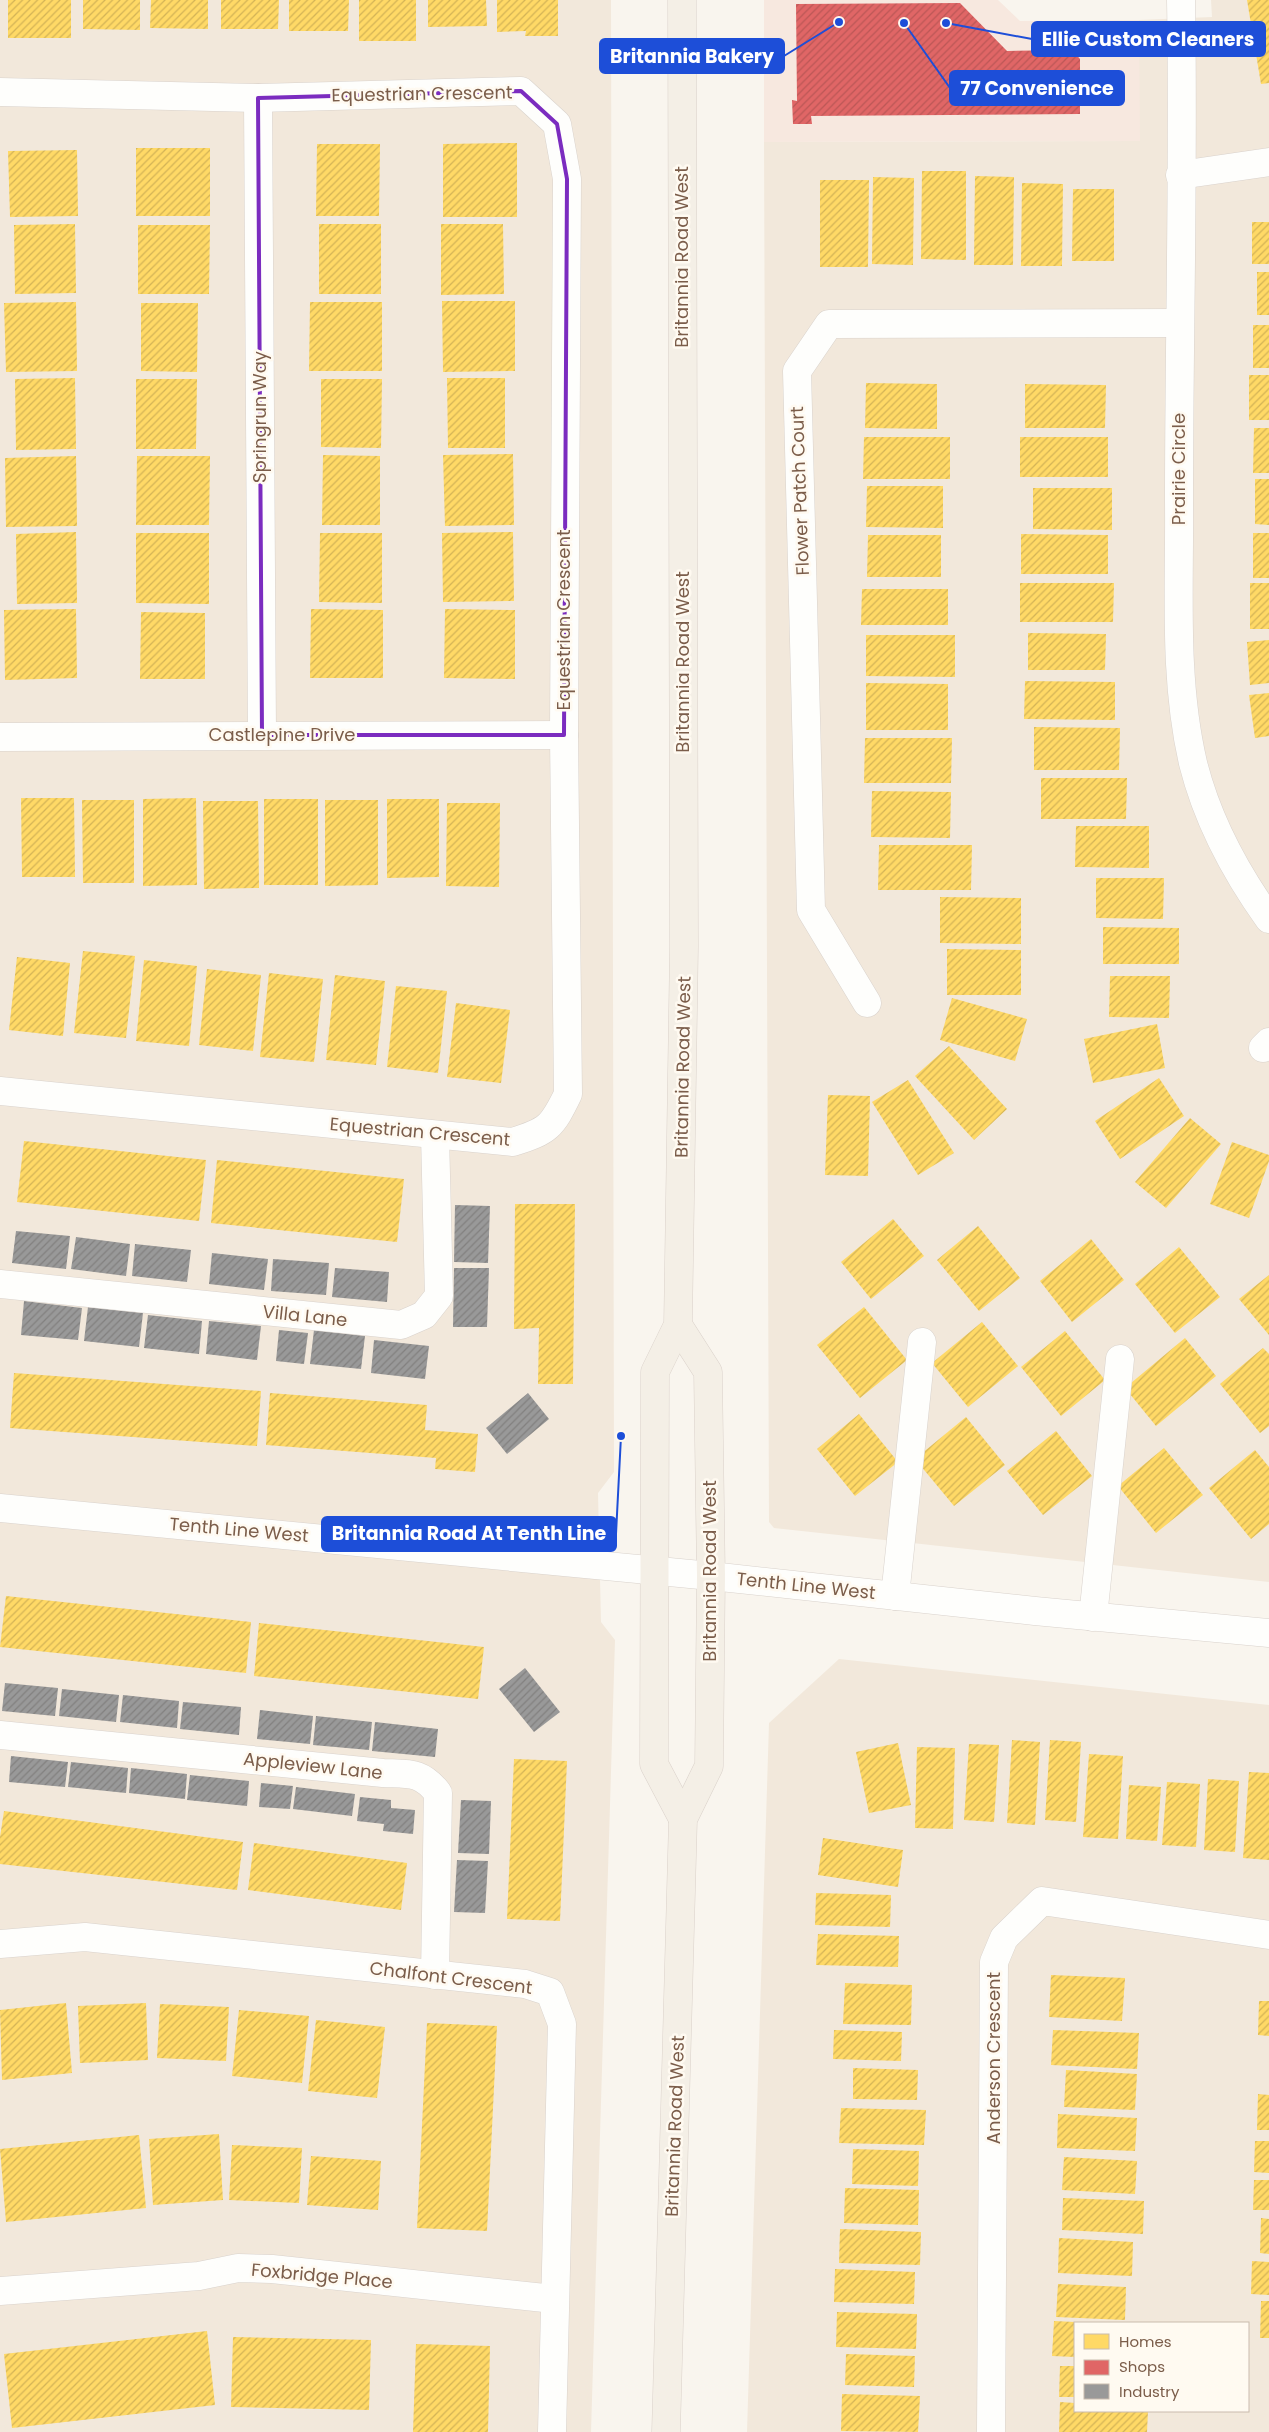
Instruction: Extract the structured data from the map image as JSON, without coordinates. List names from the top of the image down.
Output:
{
  "streets": {
    "main road": ["Britannia Road West"],
    "street": [
      "Equestrian Crescent",
      "Springrun Way",
      "Prairie Circle",
      "Flower Patch Court",
      "Castlepine Drive",
      "Villa Lane",
      "Tenth Line West",
      "Appleview Lane",
      "Chalfont Crescent",
      "Anderson Crescent",
      "Foxbridge Place"
    ]
  },
  "crossings": [
    ["Equestrian Crescent", "Springrun Way"],
    ["Equestrian Crescent", "Castlepine Drive"],
    ["Equestrian Crescent", "Villa Lane"],
    ["Britannia Road West", "Tenth Line West"],
    ["Springrun Way", "Castlepine Drive"],
    ["Prairie Circle", "Flower Patch Court"],
    ["Appleview Lane", "Chalfont Crescent"],
    ["Chalfont Crescent", "Foxbridge Place"]
  ],
  "places": [
    "Britannia Bakery",
    "77 Convenience",
    "Ellie Custom Cleaners",
    "Britannia Road At Tenth Line"
  ],
  "legend": ["Homes", "Shops", "Industry"]
}
